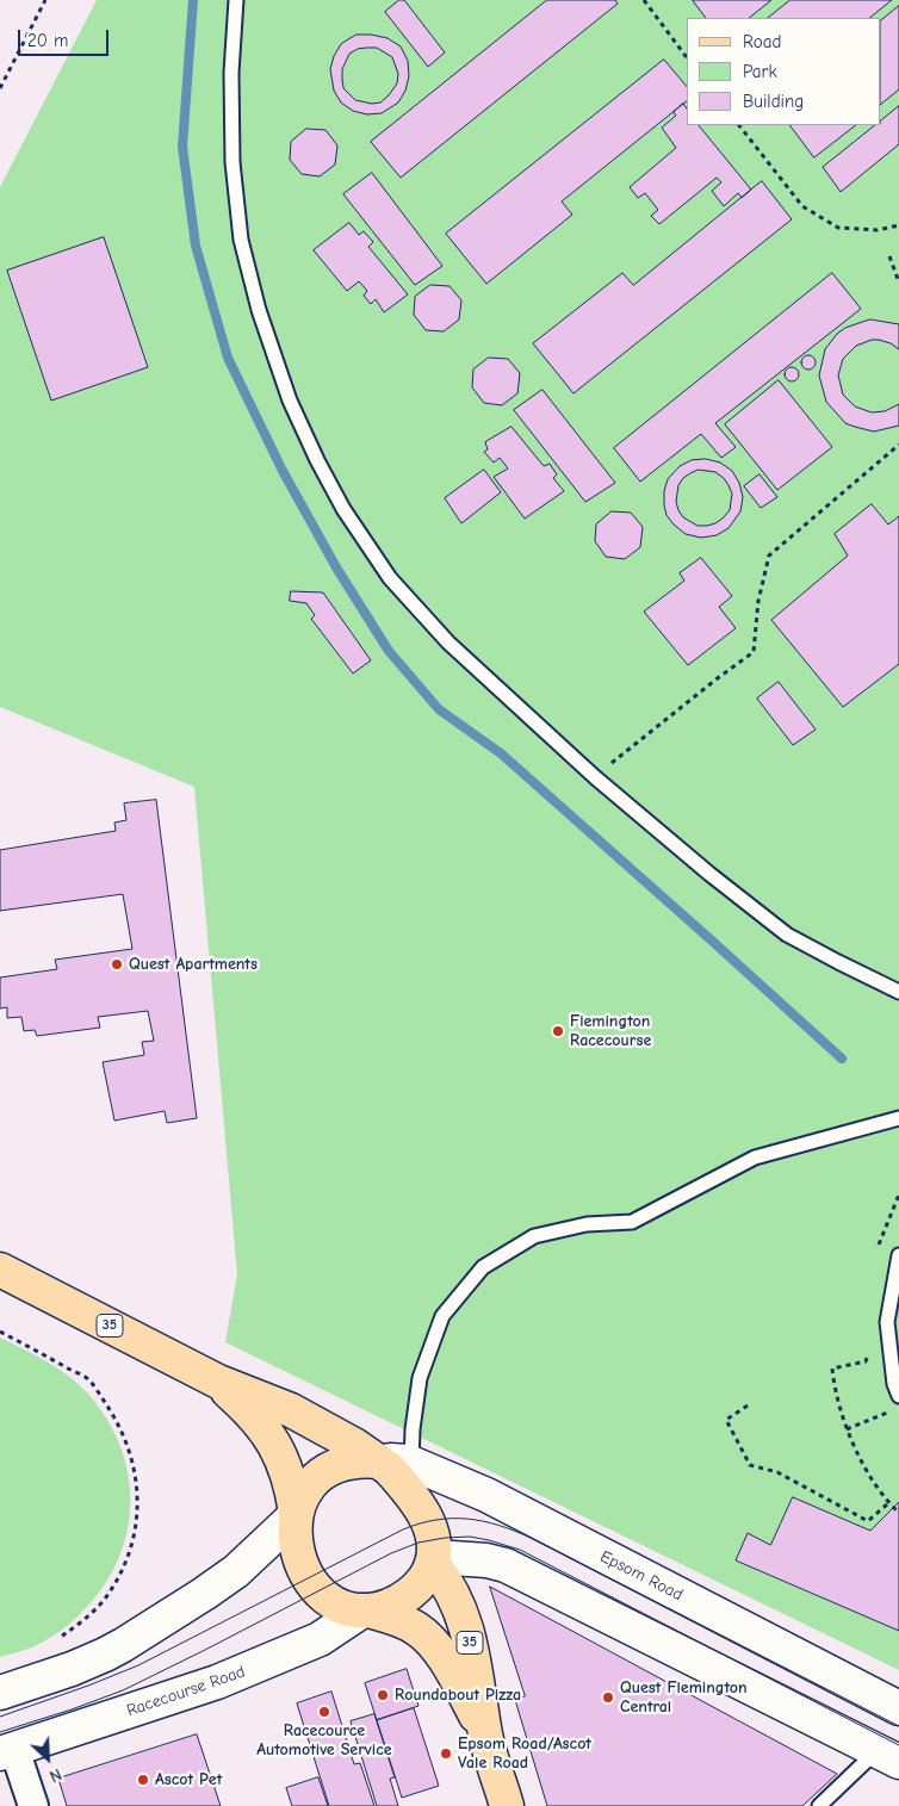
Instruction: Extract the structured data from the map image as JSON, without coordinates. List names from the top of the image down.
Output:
{
  "streets": {
    "main road": ["35", "Epsom Road", "Racecourse Road"]
  },
  "crossings": [
    ["35", "Epsom Road"],
    ["35", "Racecourse Road"],
    ["Epsom Road", "Racecourse Road"]
  ],
  "places": [
    "Quest Apartments",
    "Flemington Racecourse",
    "Roundabout Pizza",
    "Quest Flemington Central",
    "Racecource Automotive Service",
    "Epsom Road/Ascot Vale Road",
    "Ascot Pet"
  ],
  "legend": ["Road", "Park", "Building"],
  "scale_bar": "20 m",
  "north": "bottom right"
}
